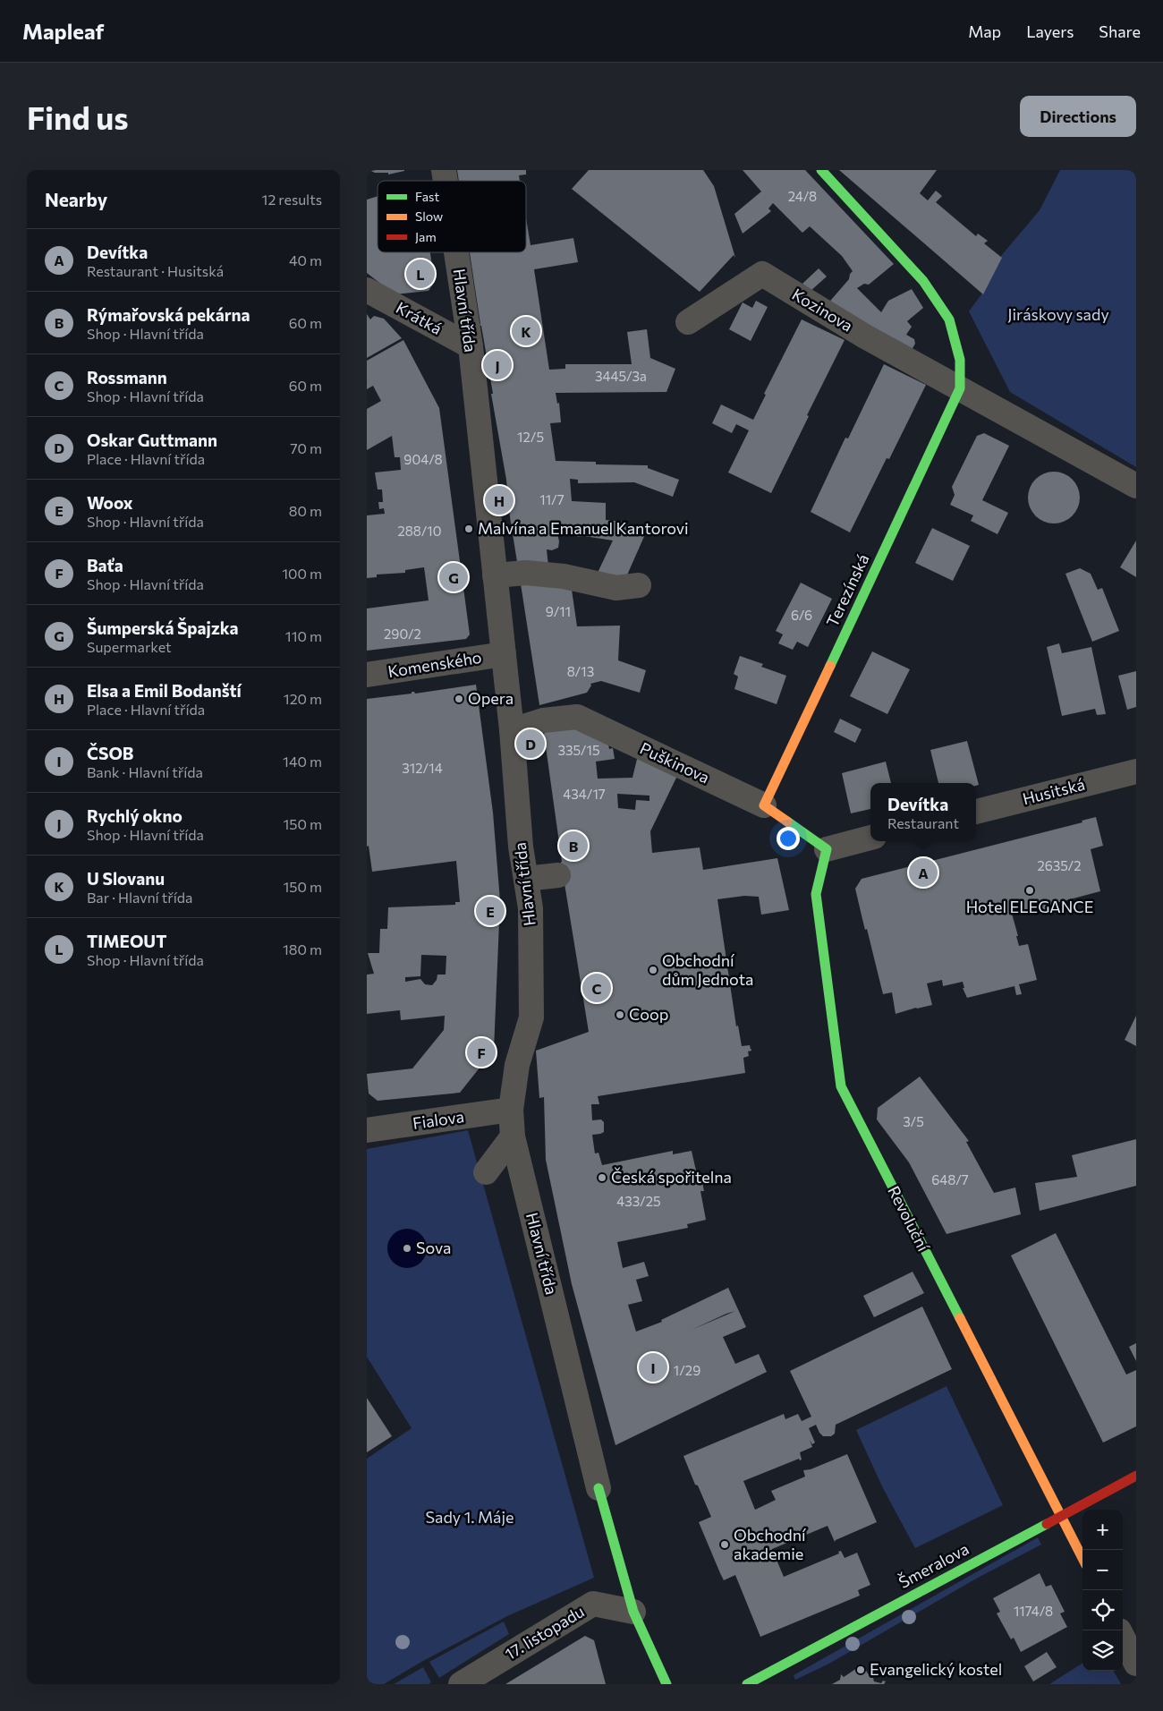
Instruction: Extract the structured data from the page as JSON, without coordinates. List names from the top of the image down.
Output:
{
  "streets": {
    "street": [
      "Hlavní třída",
      "Kozinova",
      "Krátká",
      "Terezínská",
      "Komenského",
      "Puškinova",
      "Husitská",
      "Fialova",
      "Revoluční",
      "Šmeralova",
      "17. listopadu"
    ]
  },
  "crossings": [
    ["Hlavní třída", "Krátká"],
    ["Hlavní třída", "Komenského"],
    ["Hlavní třída", "Puškinova"],
    ["Hlavní třída", "Fialova"],
    ["Hlavní třída", "17. listopadu"],
    ["Kozinova", "Terezínská"],
    ["Terezínská", "Puškinova"],
    ["Puškinova", "Revoluční"],
    ["Revoluční", "Šmeralova"]
  ],
  "parks": ["Jiráskovy sady", "Sady 1. Máje"],
  "places": [
    "Malvína a Emanuel Kantorovi",
    "Opera",
    "Hotel ELEGANCE",
    "Obchodní dům Jednota",
    "Coop",
    "Česká spořitelna",
    "Sova",
    "Obchodní akademie",
    "Evangelický kostel"
  ],
  "house_numbers": [
    "24/8",
    "3445/3a",
    "12/5",
    "904/8",
    "11/7",
    "288/10",
    "9/11",
    "6/6",
    "290/2",
    "8/13",
    "335/15",
    "312/14",
    "434/17",
    "2635/2",
    "3/5",
    "648/7",
    "433/25",
    "1/29",
    "1174/8"
  ],
  "legend": ["Fast", "Slow", "Jam"],
  "page": {
    "header": "Mapleaf",
    "nav": ["Map", "Layers", "Share"],
    "buttons": "Directions",
    "title": "Find us",
    "heading": ["Nearby", "12 results"],
    "list": [
      {
        "mark": "A",
        "name": "Devítka",
        "note": "Restaurant · Husitská",
        "value": "40 m"
      },
      {
        "mark": "B",
        "name": "Rýmařovská pekárna",
        "note": "Shop · Hlavní třída",
        "value": "60 m"
      },
      {
        "mark": "C",
        "name": "Rossmann",
        "note": "Shop · Hlavní třída",
        "value": "60 m"
      },
      {
        "mark": "D",
        "name": "Oskar Guttmann",
        "note": "Place · Hlavní třída",
        "value": "70 m"
      },
      {
        "mark": "E",
        "name": "Woox",
        "note": "Shop · Hlavní třída",
        "value": "80 m"
      },
      {
        "mark": "F",
        "name": "Baťa",
        "note": "Shop · Hlavní třída",
        "value": "100 m"
      },
      {
        "mark": "G",
        "name": "Šumperská Špajzka",
        "note": "Supermarket",
        "value": "110 m"
      },
      {
        "mark": "H",
        "name": "Elsa a Emil Bodanští",
        "note": "Place · Hlavní třída",
        "value": "120 m"
      },
      {
        "mark": "I",
        "name": "ČSOB",
        "note": "Bank · Hlavní třída",
        "value": "140 m"
      },
      {
        "mark": "J",
        "name": "Rychlý okno",
        "note": "Shop · Hlavní třída",
        "value": "150 m"
      },
      {
        "mark": "K",
        "name": "U Slovanu",
        "note": "Bar · Hlavní třída",
        "value": "150 m"
      },
      {
        "mark": "L",
        "name": "TIMEOUT",
        "note": "Shop · Hlavní třída",
        "value": "180 m"
      }
    ],
    "pins": [
      "L",
      "K",
      "J",
      "H",
      "G",
      "D",
      "B",
      "A",
      "E",
      "C",
      "F",
      "I"
    ],
    "popup": ["Devítka", "Restaurant"],
    "map_buttons": ["+", "−"]
  }
}
